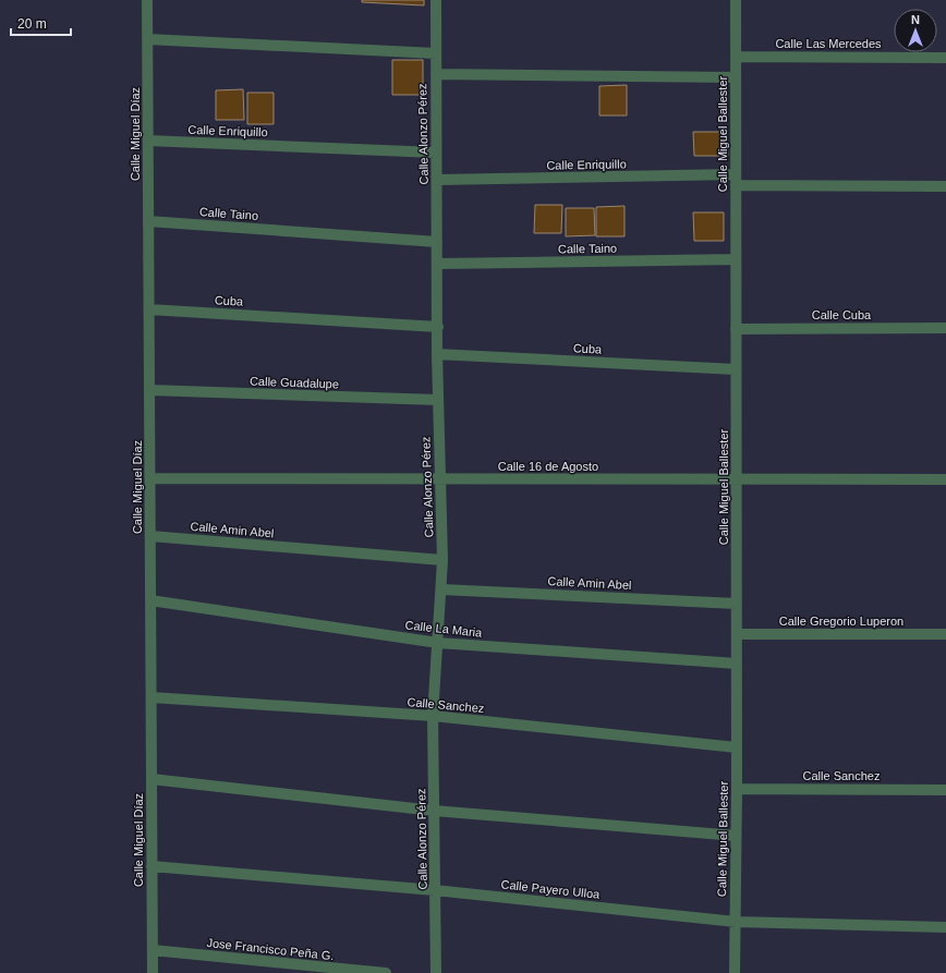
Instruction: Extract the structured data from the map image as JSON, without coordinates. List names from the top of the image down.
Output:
{
  "streets": {
    "street": [
      "Calle Las Mercedes",
      "Calle Enriquillo",
      "Calle Miguel Díaz",
      "Calle Alonzo Pérez",
      "Calle Miguel Ballester",
      "Calle Taino",
      "Cuba",
      "Calle Cuba",
      "Calle Guadalupe",
      "Calle 16 de Agosto",
      "Calle Amin Abel",
      "Calle Gregorio Luperon",
      "Calle La Maria",
      "Calle Sanchez",
      "Calle Payero Ulloa",
      "Jose Francisco Peña G."
    ]
  },
  "crossings": [
    ["Calle Las Mercedes", "Calle Miguel Ballester"],
    ["Calle Enriquillo", "Calle Miguel Díaz"],
    ["Calle Enriquillo", "Calle Alonzo Pérez"],
    ["Calle Enriquillo", "Calle Miguel Ballester"],
    ["Calle Miguel Díaz", "Calle Taino"],
    ["Calle Miguel Díaz", "Cuba"],
    ["Calle Miguel Díaz", "Calle Guadalupe"],
    ["Calle Miguel Díaz", "Calle 16 de Agosto"],
    ["Calle Miguel Díaz", "Calle Amin Abel"],
    ["Calle Miguel Díaz", "Calle La Maria"],
    ["Calle Miguel Díaz", "Calle Sanchez"],
    ["Calle Miguel Díaz", "Calle Payero Ulloa"],
    ["Calle Miguel Díaz", "Jose Francisco Peña G."],
    ["Calle Alonzo Pérez", "Calle Taino"],
    ["Calle Alonzo Pérez", "Cuba"],
    ["Calle Alonzo Pérez", "Calle Guadalupe"],
    ["Calle Alonzo Pérez", "Calle 16 de Agosto"],
    ["Calle Alonzo Pérez", "Calle Amin Abel"],
    ["Calle Alonzo Pérez", "Calle La Maria"],
    ["Calle Alonzo Pérez", "Calle Sanchez"],
    ["Calle Alonzo Pérez", "Calle Payero Ulloa"],
    ["Calle Miguel Ballester", "Calle Taino"],
    ["Calle Miguel Ballester", "Cuba"],
    ["Calle Miguel Ballester", "Calle Cuba"],
    ["Calle Miguel Ballester", "Calle 16 de Agosto"],
    ["Calle Miguel Ballester", "Calle Amin Abel"],
    ["Calle Miguel Ballester", "Calle Gregorio Luperon"],
    ["Calle Miguel Ballester", "Calle La Maria"],
    ["Calle Miguel Ballester", "Calle Sanchez"],
    ["Calle Miguel Ballester", "Calle Payero Ulloa"]
  ],
  "scale_bar": "20 m",
  "north": "top"
}
